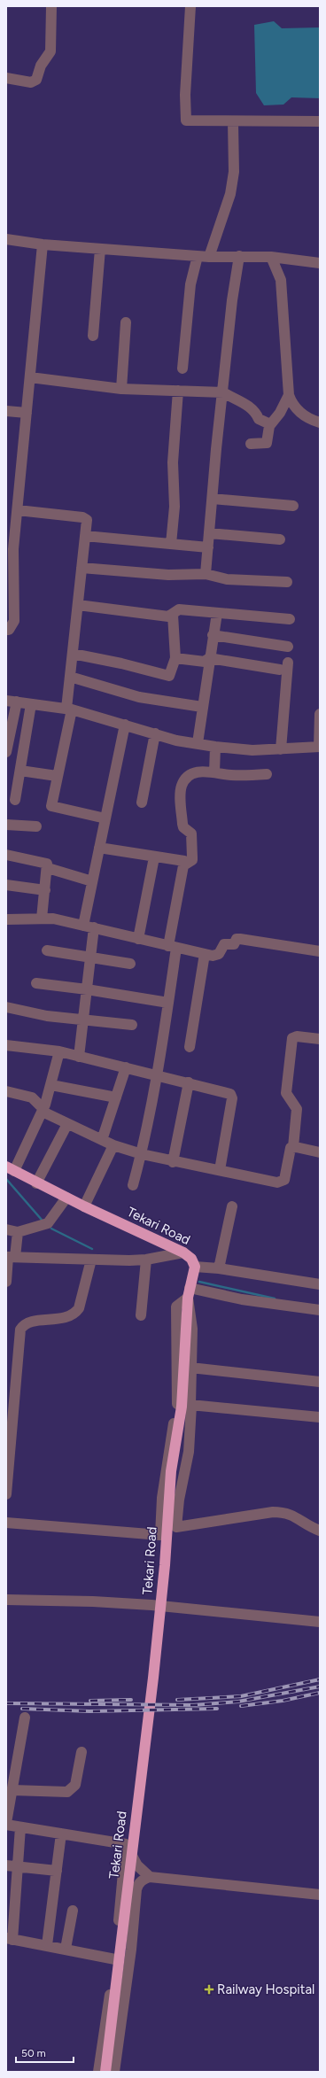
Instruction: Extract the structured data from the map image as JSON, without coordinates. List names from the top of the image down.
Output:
{
  "streets": {
    "highway": ["Tekari Road"]
  },
  "places": {
    "health": ["Railway Hospital"]
  },
  "scale_bar": "50 m"
}
